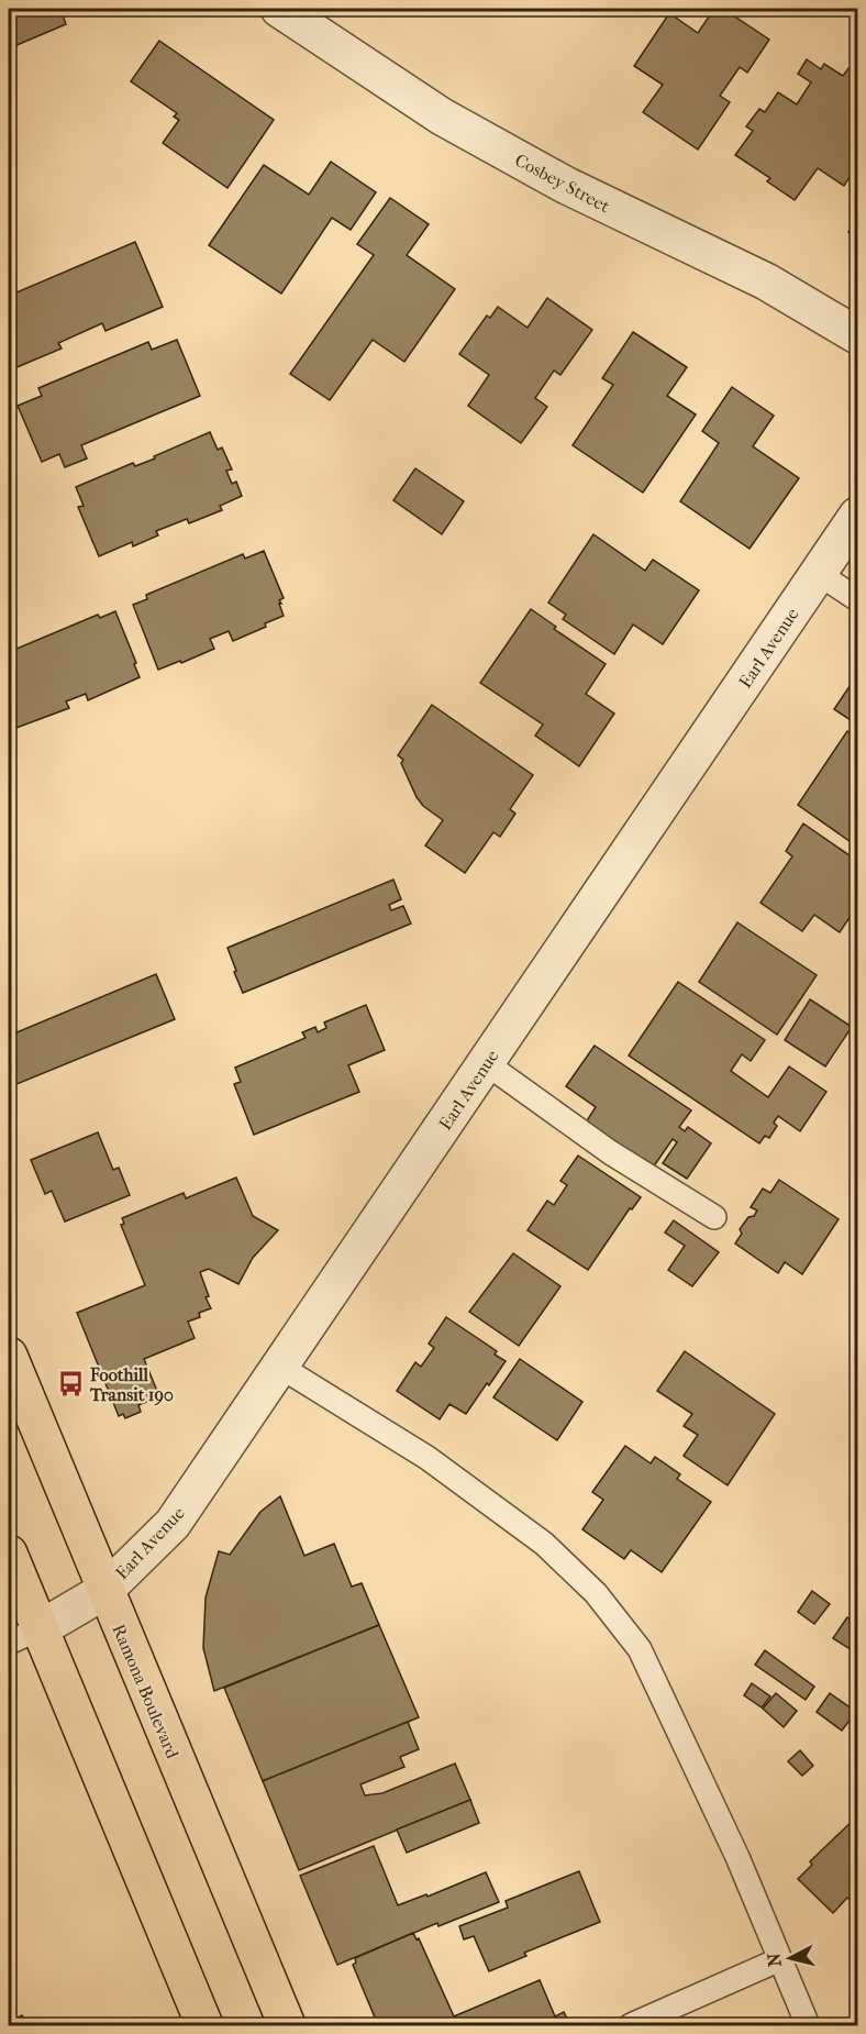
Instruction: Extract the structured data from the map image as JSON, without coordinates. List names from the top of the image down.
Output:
{
  "streets": {
    "main road": ["Ramona Boulevard"],
    "street": ["Cosbey Street", "Earl Avenue"]
  },
  "crossings": [
    ["Earl Avenue", "Ramona Boulevard"]
  ],
  "places": {
    "bus stop": ["Foothill Transit 190"]
  },
  "north": "left"
}
